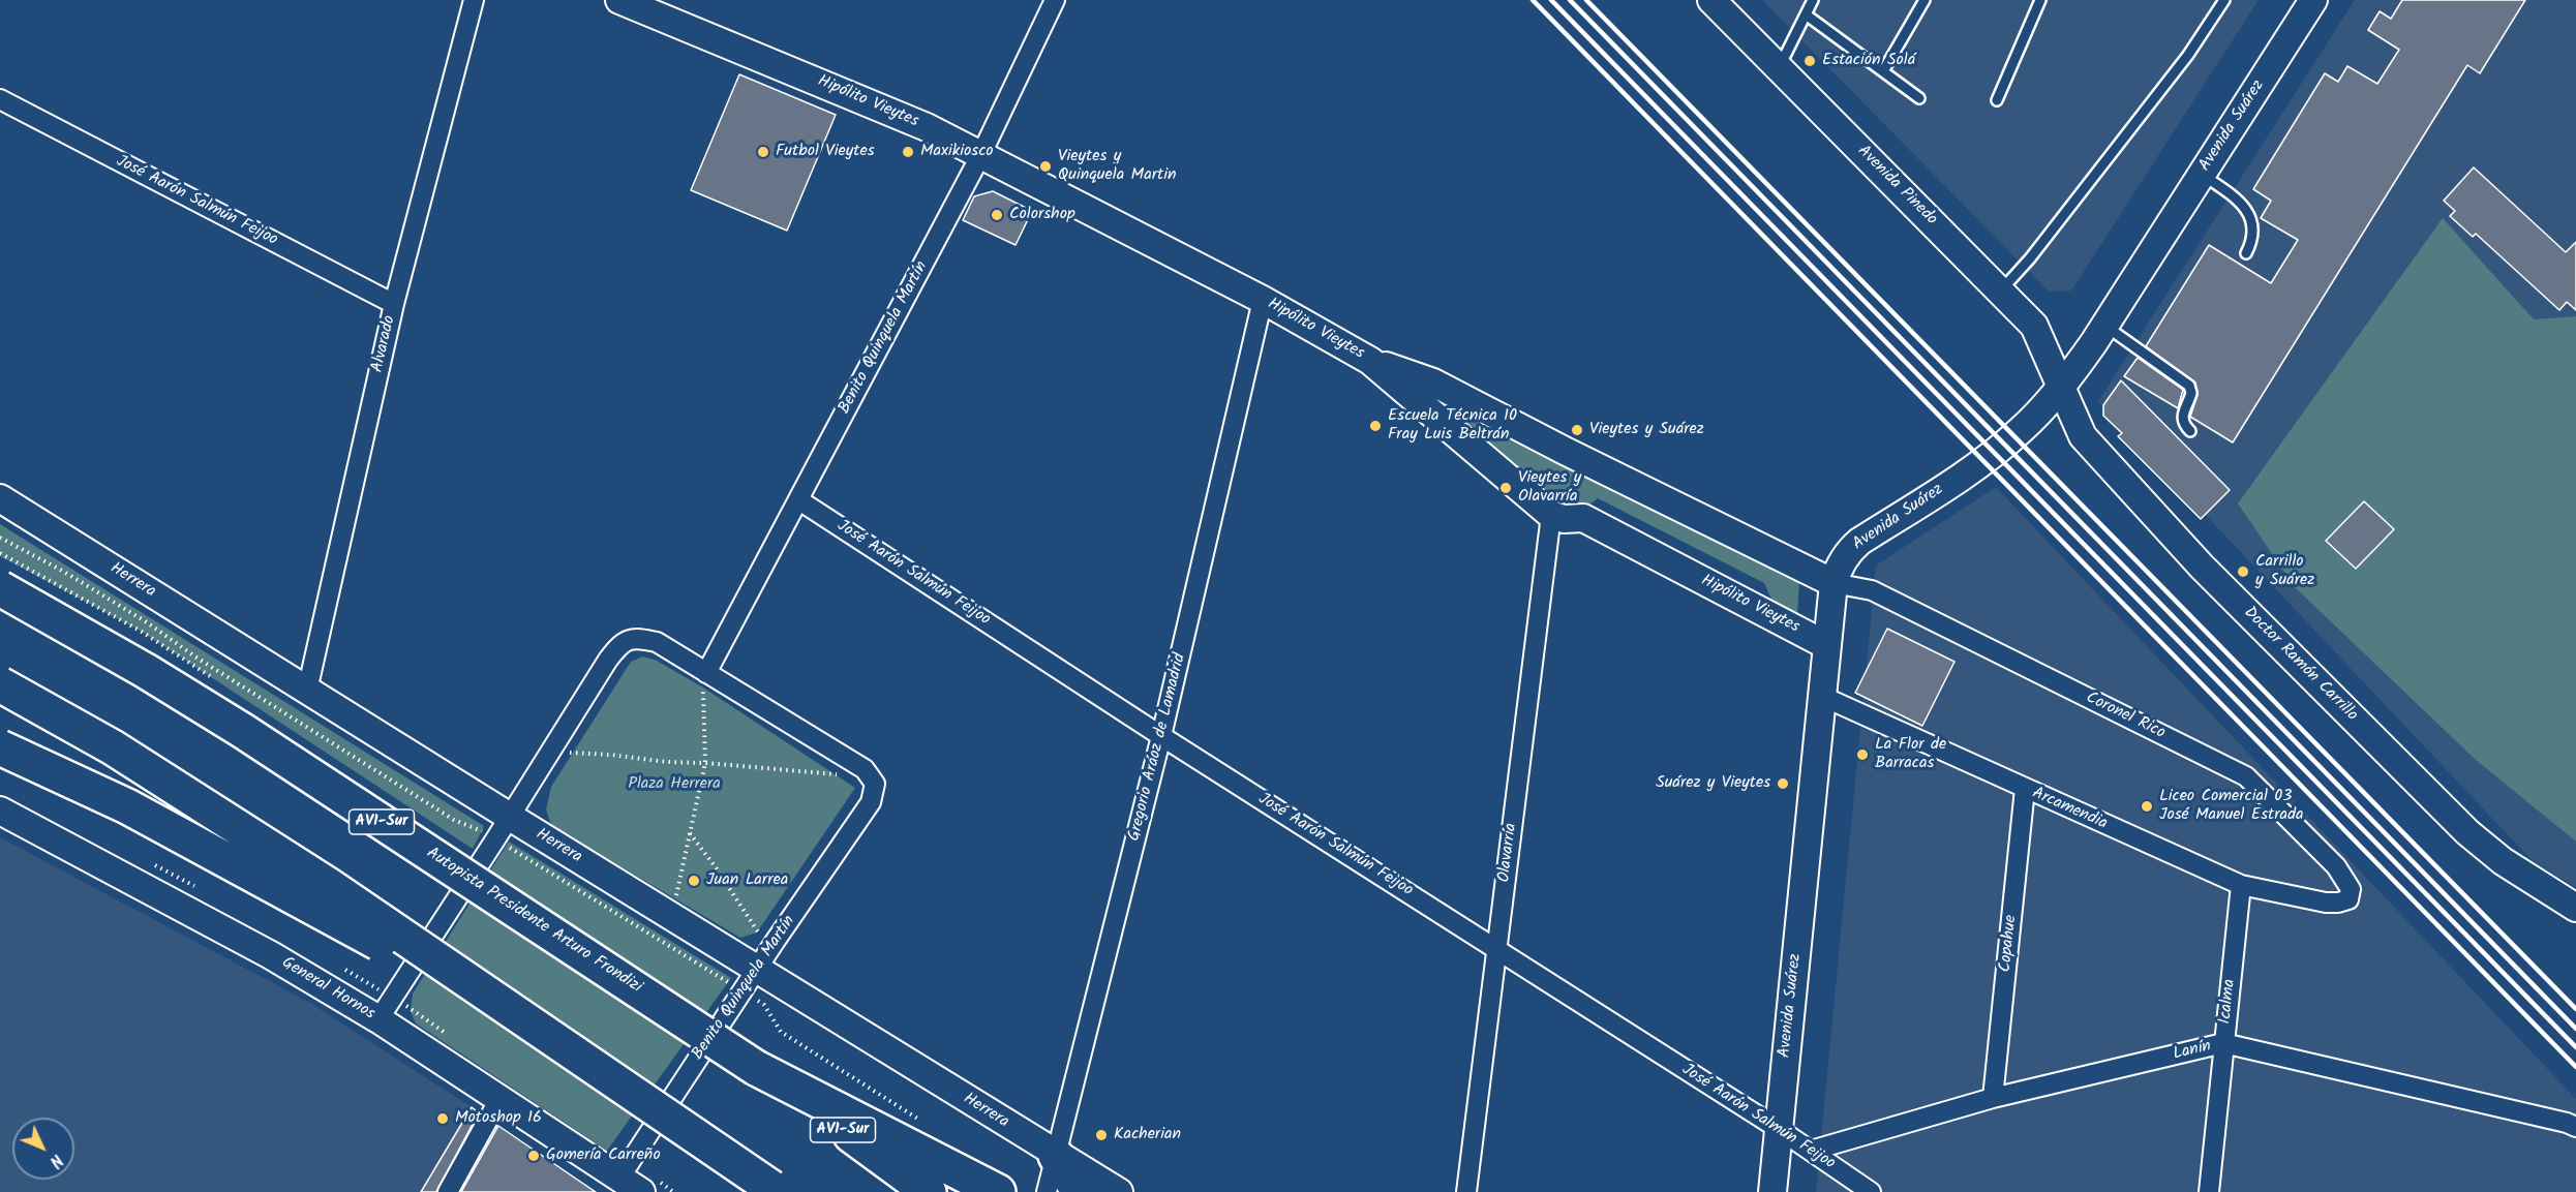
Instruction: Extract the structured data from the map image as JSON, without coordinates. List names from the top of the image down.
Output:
{
  "streets": {
    "highway": ["AV1-Sur", "Autopista Presidente Arturo Frondizi"],
    "main road": [
      "Hipólito Vieytes",
      "Avenida Suárez",
      "Avenida Pinedo",
      "Herrera",
      "Doctor Ramón Carrillo",
      "General Hornos"
    ],
    "street": [
      "José Aarón Salmún Feijoo",
      "Benito Quinquela Martín",
      "Alvarado",
      "Coronel Rico",
      "Gregorio Aráoz de Lamadrid",
      "Arcamendia",
      "Olavarría",
      "Copahue",
      "Icalma",
      "Lanín"
    ]
  },
  "crossings": [
    ["Hipólito Vieytes", "Avenida Suárez"],
    ["Hipólito Vieytes", "Benito Quinquela Martín"],
    ["Hipólito Vieytes", "Coronel Rico"],
    ["Hipólito Vieytes", "Gregorio Aráoz de Lamadrid"],
    ["Hipólito Vieytes", "Olavarría"],
    ["Avenida Suárez", "Avenida Pinedo"],
    ["Avenida Suárez", "José Aarón Salmún Feijoo"],
    ["Avenida Suárez", "Doctor Ramón Carrillo"],
    ["Avenida Suárez", "Coronel Rico"],
    ["Avenida Suárez", "Arcamendia"],
    ["Avenida Pinedo", "Doctor Ramón Carrillo"],
    ["José Aarón Salmún Feijoo", "Benito Quinquela Martín"],
    ["José Aarón Salmún Feijoo", "Alvarado"],
    ["José Aarón Salmún Feijoo", "Gregorio Aráoz de Lamadrid"],
    ["José Aarón Salmún Feijoo", "Olavarría"],
    ["José Aarón Salmún Feijoo", "Lanín"],
    ["Benito Quinquela Martín", "Herrera"],
    ["Benito Quinquela Martín", "General Hornos"],
    ["Alvarado", "Herrera"],
    ["Herrera", "Gregorio Aráoz de Lamadrid"],
    ["Coronel Rico", "Arcamendia"],
    ["Arcamendia", "Copahue"],
    ["Arcamendia", "Icalma"],
    ["Copahue", "Lanín"],
    ["Icalma", "Lanín"]
  ],
  "parks": ["Plaza Herrera"],
  "places": [
    "Estación Solá",
    "Futbol Vieytes",
    "Maxikiosco",
    "Vieytes y Quinquela Martin",
    "Colorshop",
    "Escuela Técnica 10 Fray Luis Beltrán",
    "Vieytes y Suárez",
    "Vieytes y Olavarría",
    "Carrillo y Suárez",
    "La Flor de Barracas",
    "Suárez y Vieytes",
    "Liceo Comercial 03 José Manuel Estrada",
    "Juan Larrea",
    "Motoshop 16",
    "Kacherian",
    "Gomería Carreño"
  ],
  "north": "bottom right"
}
